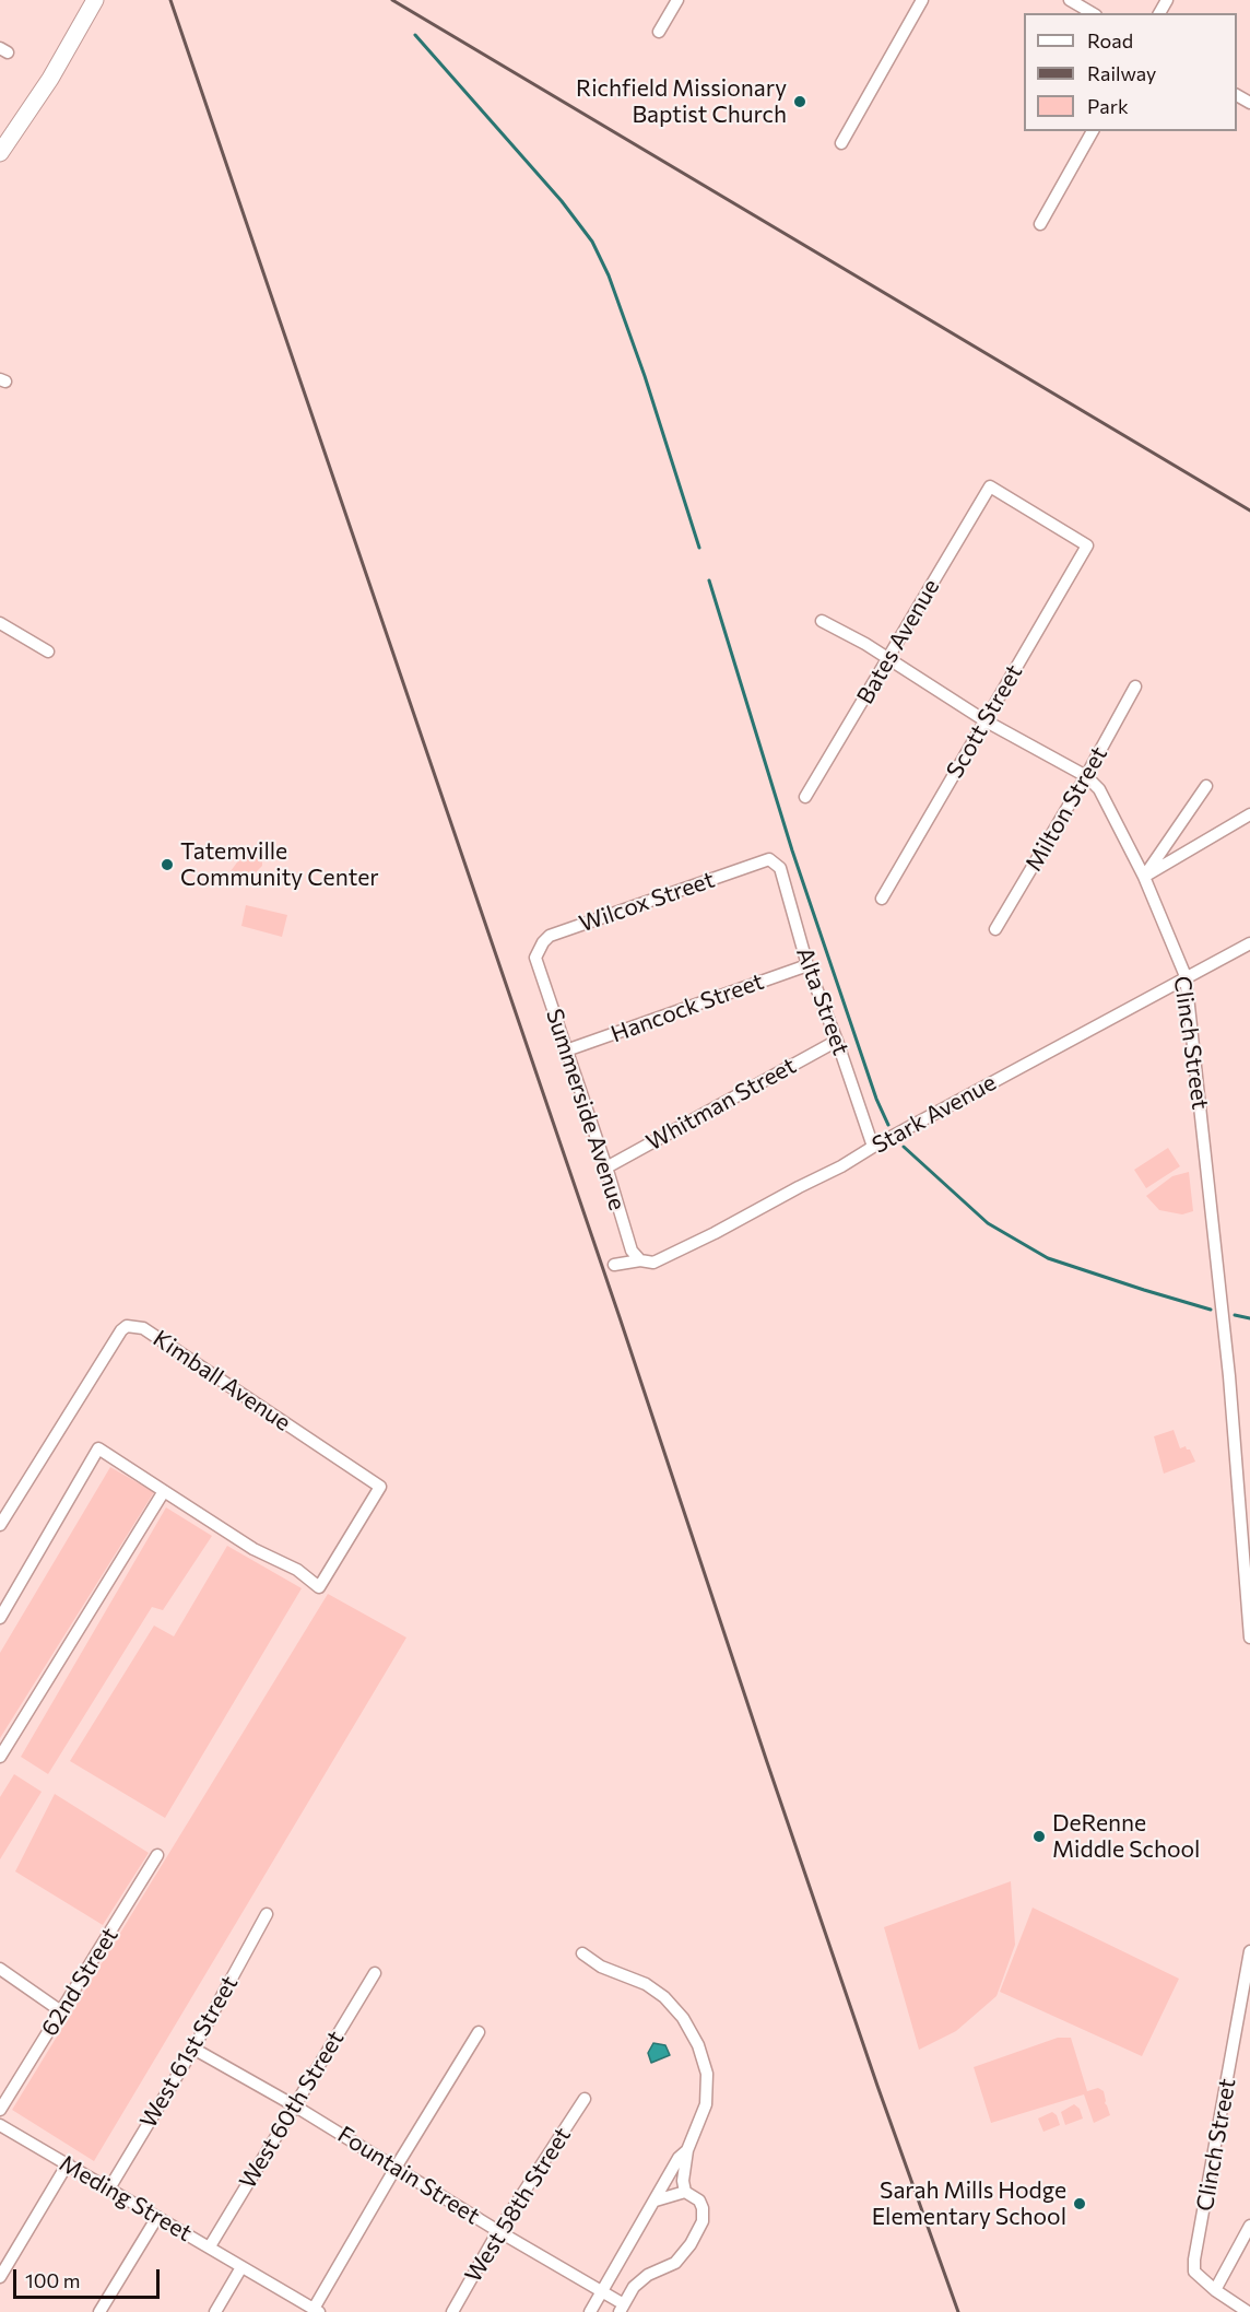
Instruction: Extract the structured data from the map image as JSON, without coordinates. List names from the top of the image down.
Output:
{
  "streets": {
    "street": [
      "Bates Avenue",
      "Scott Street",
      "Milton Street",
      "Wilcox Street",
      "Alta Street",
      "Hancock Street",
      "Clinch Street",
      "Whitman Street",
      "Summerside Avenue",
      "Stark Avenue",
      "Kimball Avenue",
      "62nd Street",
      "West 61st Street",
      "West 60th Street",
      "Fountain Street",
      "Meding Street",
      "West 58th Street"
    ]
  },
  "crossings": [
    ["Bates Avenue", "Scott Street"],
    ["Bates Avenue", "Clinch Street"],
    ["Scott Street", "Clinch Street"],
    ["Milton Street", "Clinch Street"],
    ["Wilcox Street", "Alta Street"],
    ["Wilcox Street", "Summerside Avenue"],
    ["Alta Street", "Hancock Street"],
    ["Alta Street", "Whitman Street"],
    ["Alta Street", "Stark Avenue"],
    ["Hancock Street", "Summerside Avenue"],
    ["Clinch Street", "Stark Avenue"],
    ["Whitman Street", "Summerside Avenue"],
    ["Summerside Avenue", "Stark Avenue"],
    ["West 61st Street", "Fountain Street"],
    ["West 61st Street", "Meding Street"],
    ["West 60th Street", "Fountain Street"],
    ["West 60th Street", "Meding Street"],
    ["Fountain Street", "West 58th Street"]
  ],
  "places": [
    "Richfield Missionary Baptist Church",
    "Tatemville Community Center",
    "DeRenne Middle School",
    "Sarah Mills Hodge Elementary School"
  ],
  "legend": ["Road", "Railway", "Park"],
  "scale_bar": "100 m"
}
